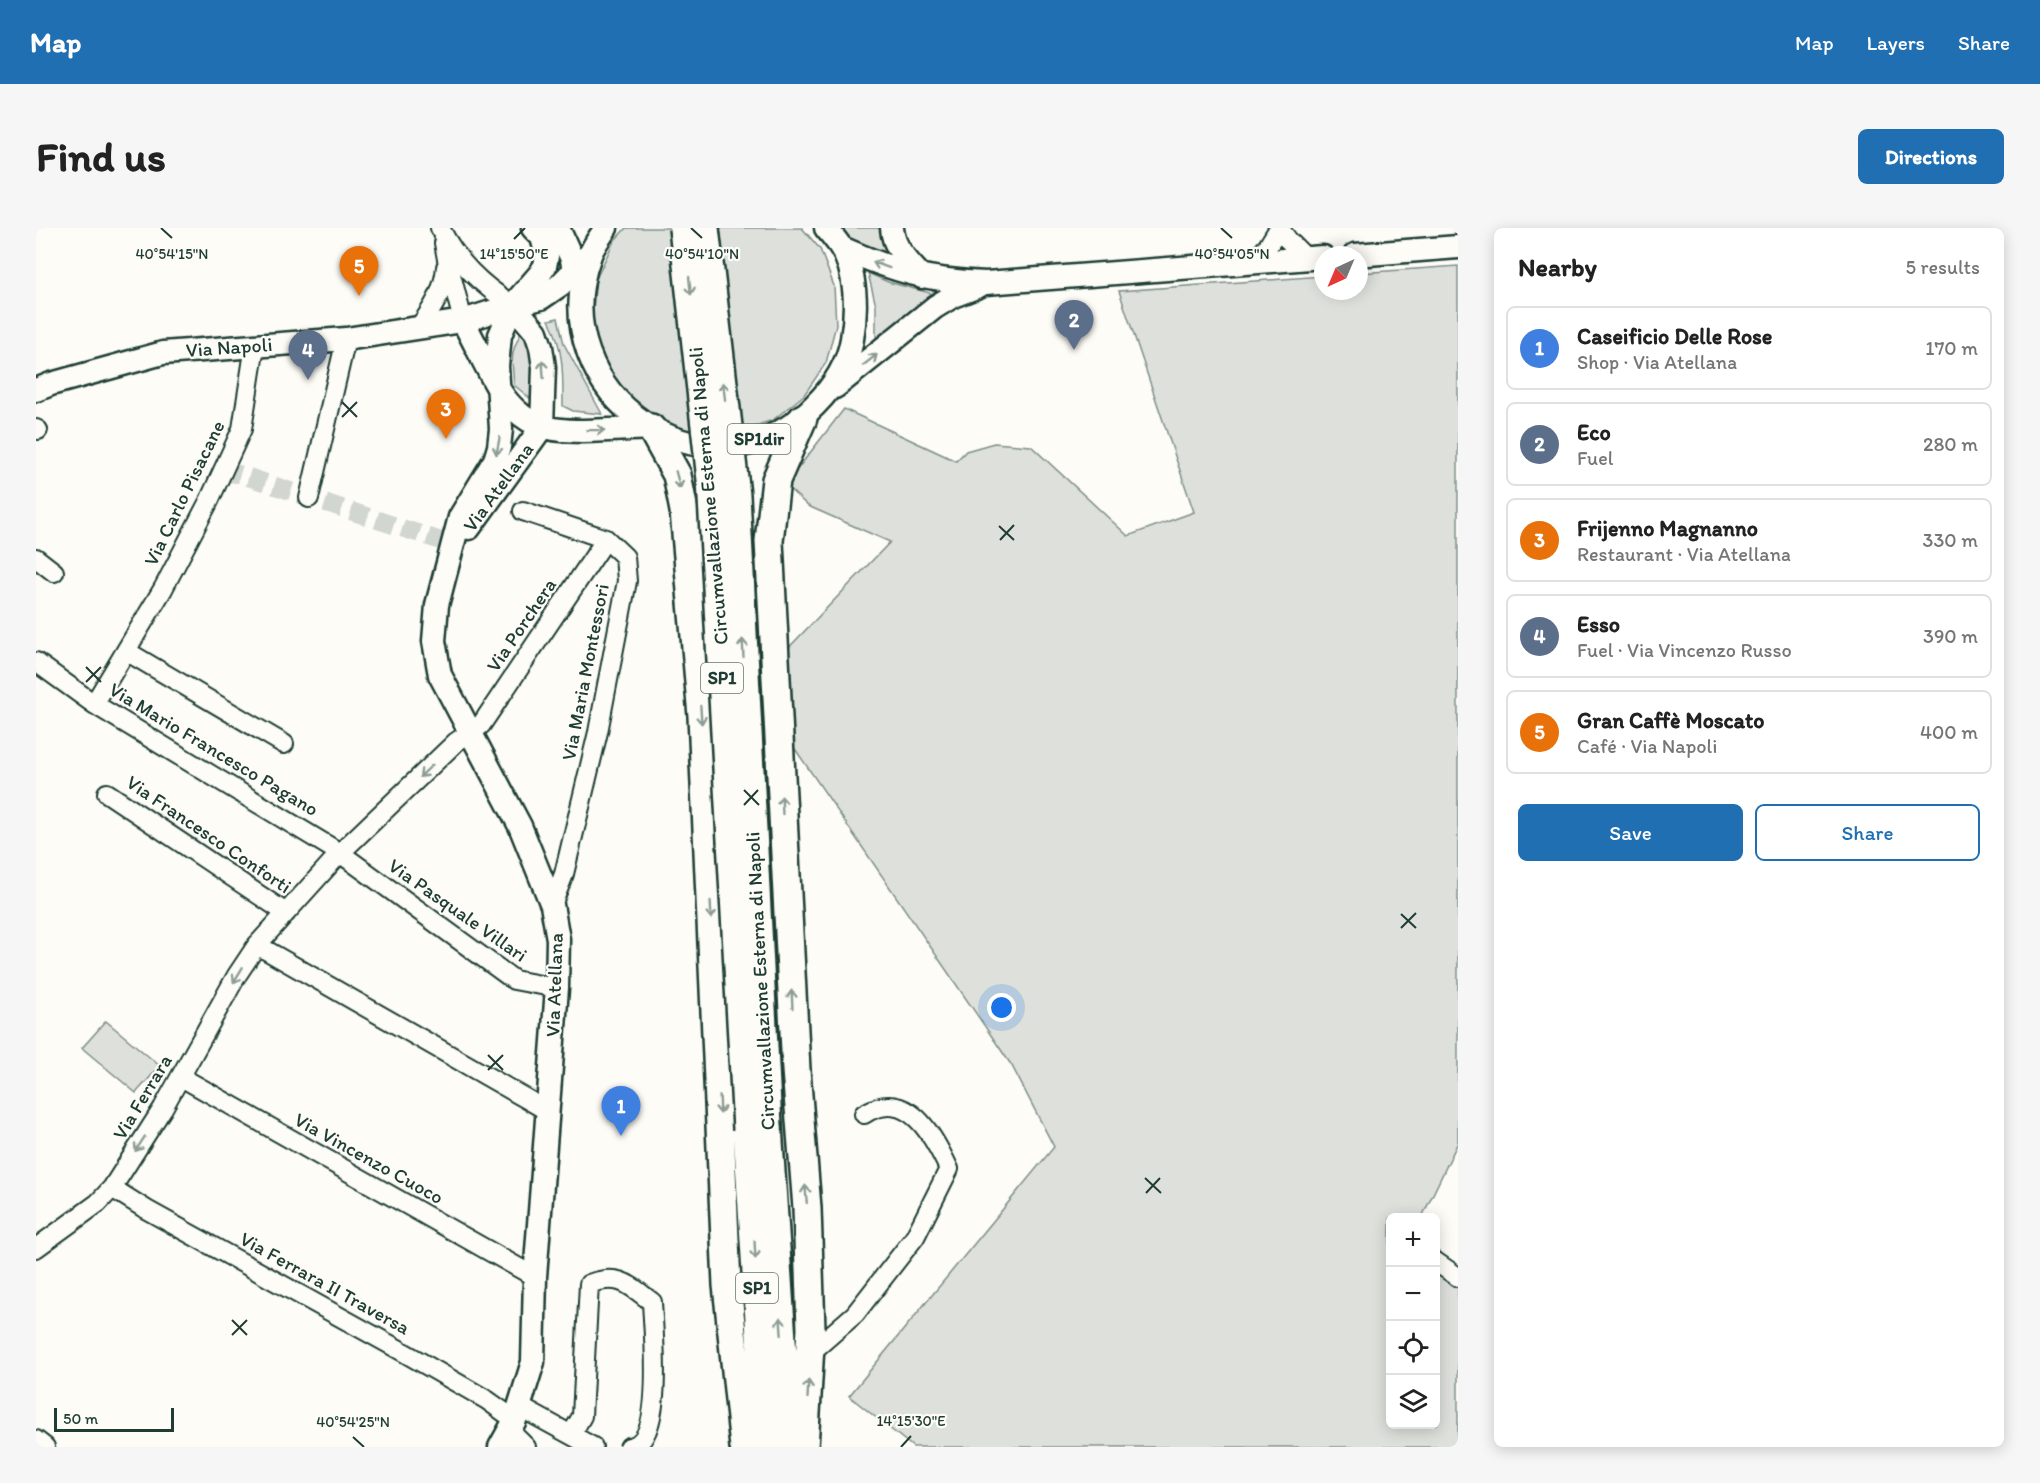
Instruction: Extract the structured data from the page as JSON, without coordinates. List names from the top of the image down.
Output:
{
  "streets": {
    "highway": ["Circumvallazione Esterna di Napoli", "SP1"],
    "main road": ["Via Napoli", "SP1dir", "Via Atellana"],
    "street": [
      "Via Carlo Pisacane",
      "Via Porchera",
      "Via Maria Montessori",
      "Via Mario Francesco Pagano",
      "Via Francesco Conforti",
      "Via Pasquale Villari",
      "Via Ferrara",
      "Via Vincenzo Cuoco",
      "Via Ferrara II Traversa"
    ]
  },
  "crossings": [
    ["Via Napoli", "SP1dir"],
    ["Via Napoli", "Via Atellana"],
    ["Via Napoli", "Via Carlo Pisacane"],
    ["Via Atellana", "Via Porchera"],
    ["Via Atellana", "Via Maria Montessori"],
    ["Via Atellana", "Via Pasquale Villari"],
    ["Via Atellana", "Via Ferrara"],
    ["Via Atellana", "Via Vincenzo Cuoco"],
    ["Via Atellana", "Via Ferrara II Traversa"],
    ["Via Carlo Pisacane", "Via Mario Francesco Pagano"],
    ["Via Porchera", "Via Maria Montessori"],
    ["Via Porchera", "Via Ferrara"],
    ["Via Mario Francesco Pagano", "Via Pasquale Villari"],
    ["Via Mario Francesco Pagano", "Via Ferrara"],
    ["Via Francesco Conforti", "Via Ferrara"],
    ["Via Pasquale Villari", "Via Ferrara"],
    ["Via Ferrara", "Via Vincenzo Cuoco"],
    ["Via Ferrara", "Via Ferrara II Traversa"]
  ],
  "one_way": ["Via Ferrara"],
  "scale_bar": "50 m",
  "north": "bottom left",
  "page": {
    "header": "Map",
    "nav": ["Map", "Layers", "Share"],
    "buttons": [
      "Directions",
      ["Save", "Share"]
    ],
    "title": "Find us",
    "heading": ["Nearby", "5 results"],
    "pins": [
      "5",
      "2",
      "4",
      "3",
      "1"
    ],
    "list": [
      {
        "mark": "1",
        "name": "Caseificio Delle Rose",
        "note": "Shop · Via Atellana",
        "value": "170 m"
      },
      {
        "mark": "2",
        "name": "Eco",
        "note": "Fuel",
        "value": "280 m"
      },
      {
        "mark": "3",
        "name": "Frijenno Magnanno",
        "note": "Restaurant · Via Atellana",
        "value": "330 m"
      },
      {
        "mark": "4",
        "name": "Esso",
        "note": "Fuel · Via Vincenzo Russo",
        "value": "390 m"
      },
      {
        "mark": "5",
        "name": "Gran Caffè Moscato",
        "note": "Café · Via Napoli",
        "value": "400 m"
      }
    ],
    "map_buttons": ["+", "−"],
    "scale": "50 m"
  },
  "coordinates": [
    "40°54'15\"N",
    "40°54'10\"N",
    "40°54'05\"N",
    "14°15'50\"E",
    "14°15'30\"E",
    "40°54'25\"N"
  ]
}
